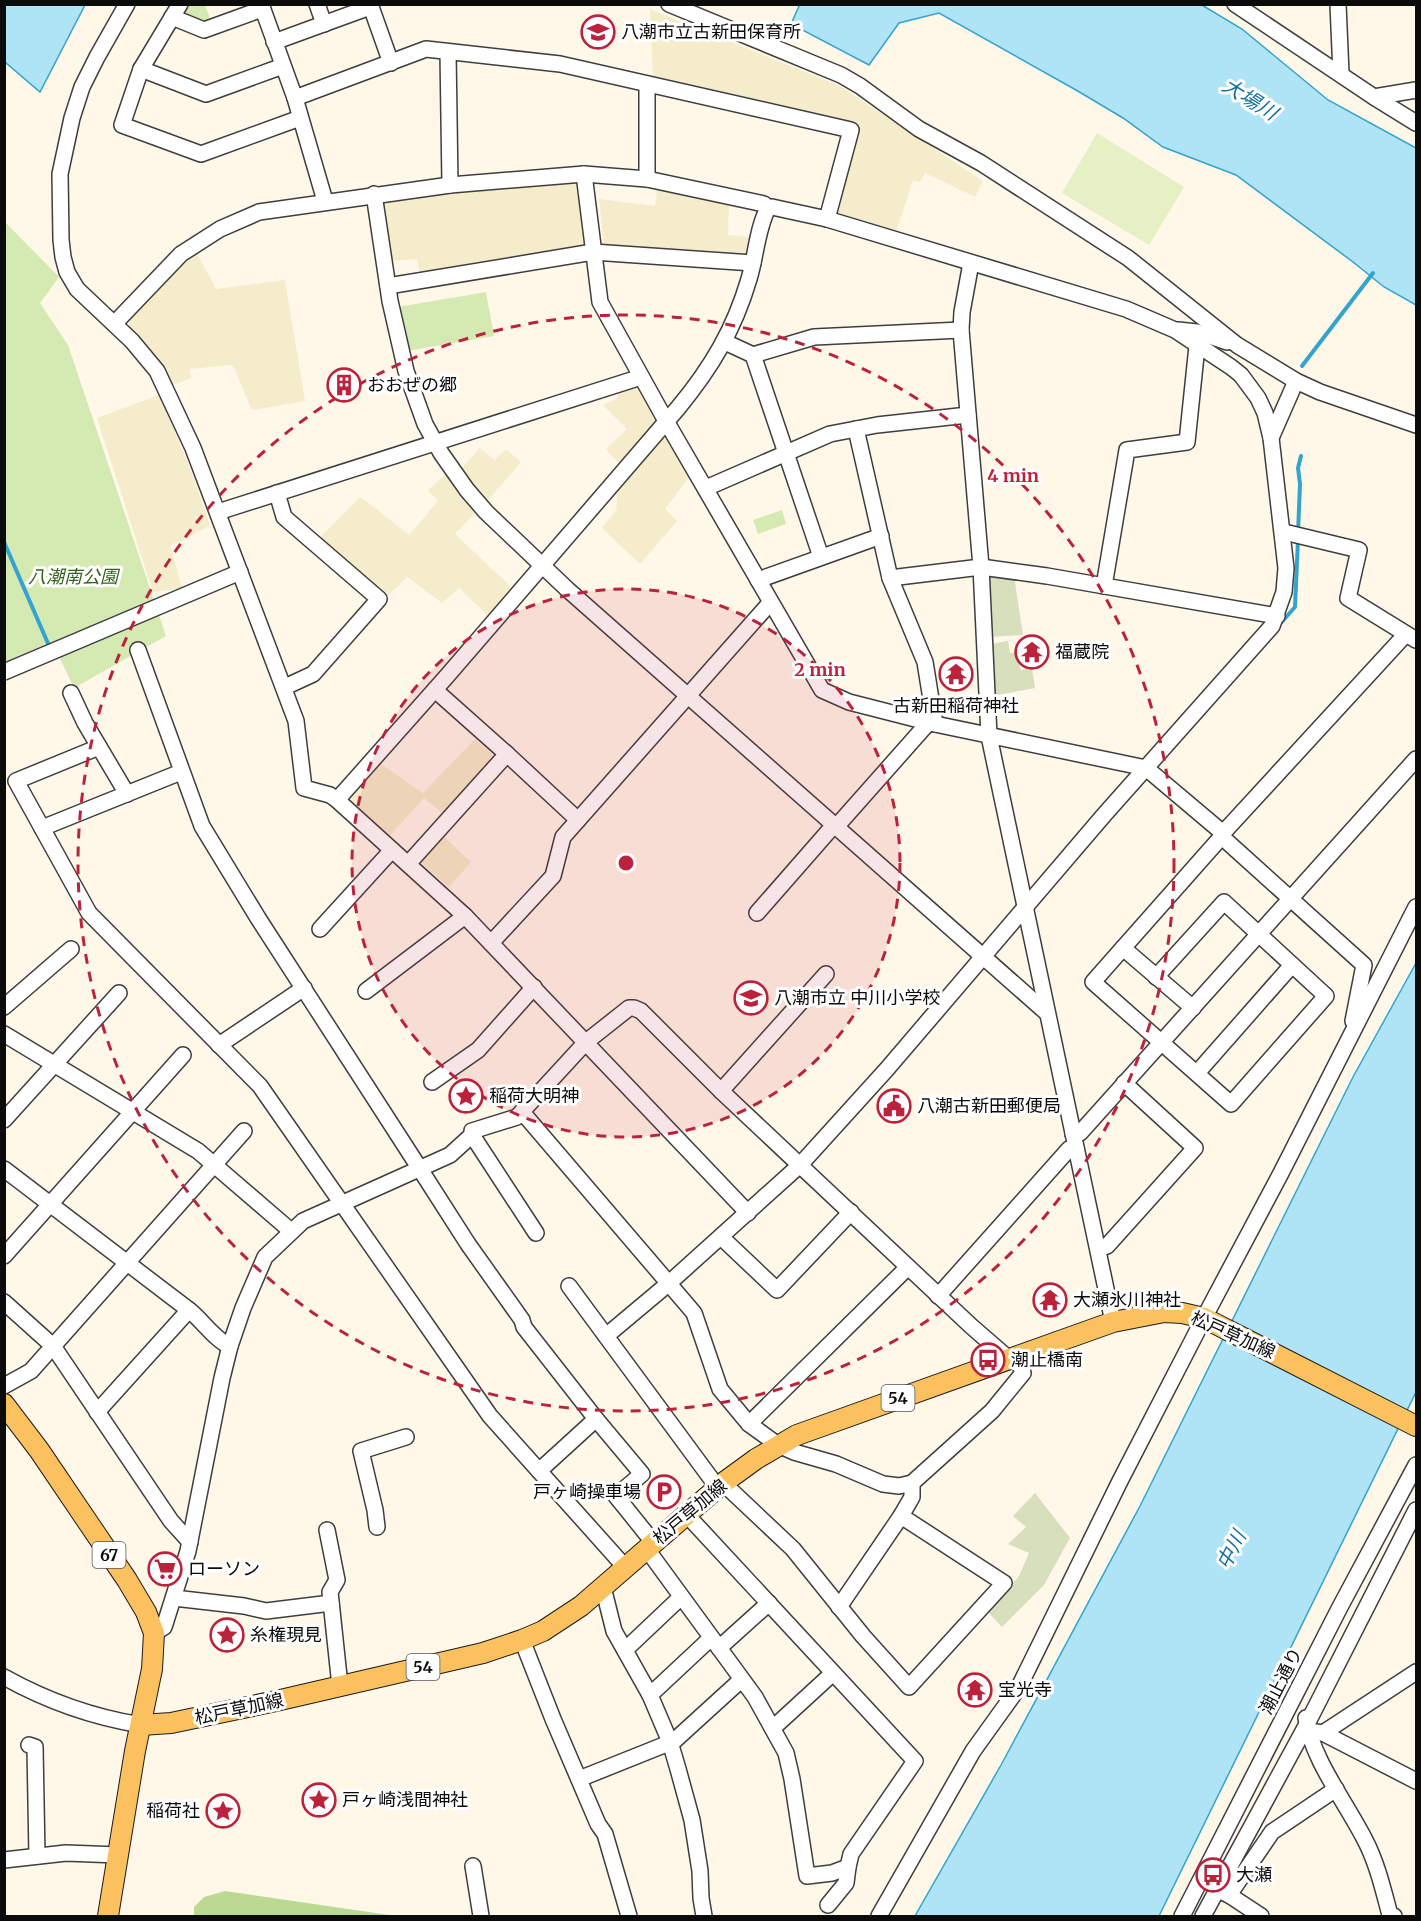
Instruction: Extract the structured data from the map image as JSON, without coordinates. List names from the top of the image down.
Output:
{
  "streets": {
    "main road": ["松戸草加線", "54", "67"],
    "street": ["潮止通り"]
  },
  "crossings": [
    ["松戸草加線", "67"]
  ],
  "water": ["大場川", "中川"],
  "parks": ["八潮南公園"],
  "places": {
    "school or university": ["八潮市立古新田保育所", "八潮市立 中川小学校"],
    "building": ["おおぜの郷"],
    "temple": [
      "福蔵院",
      "古新田稲荷神社",
      "大瀬氷川神社",
      "宝光寺"
    ],
    "place": [
      "稲荷大明神",
      "糸権現見",
      "戸ヶ崎浅間神社",
      "稲荷社"
    ],
    "public building": ["八潮古新田郵便局"],
    "bus stop": ["潮止橋南", "大瀬"],
    "parking": ["戸ヶ崎操車場"],
    "supermarket": ["ローソン"]
  },
  "rings": ["4 min", "2 min"]
}
